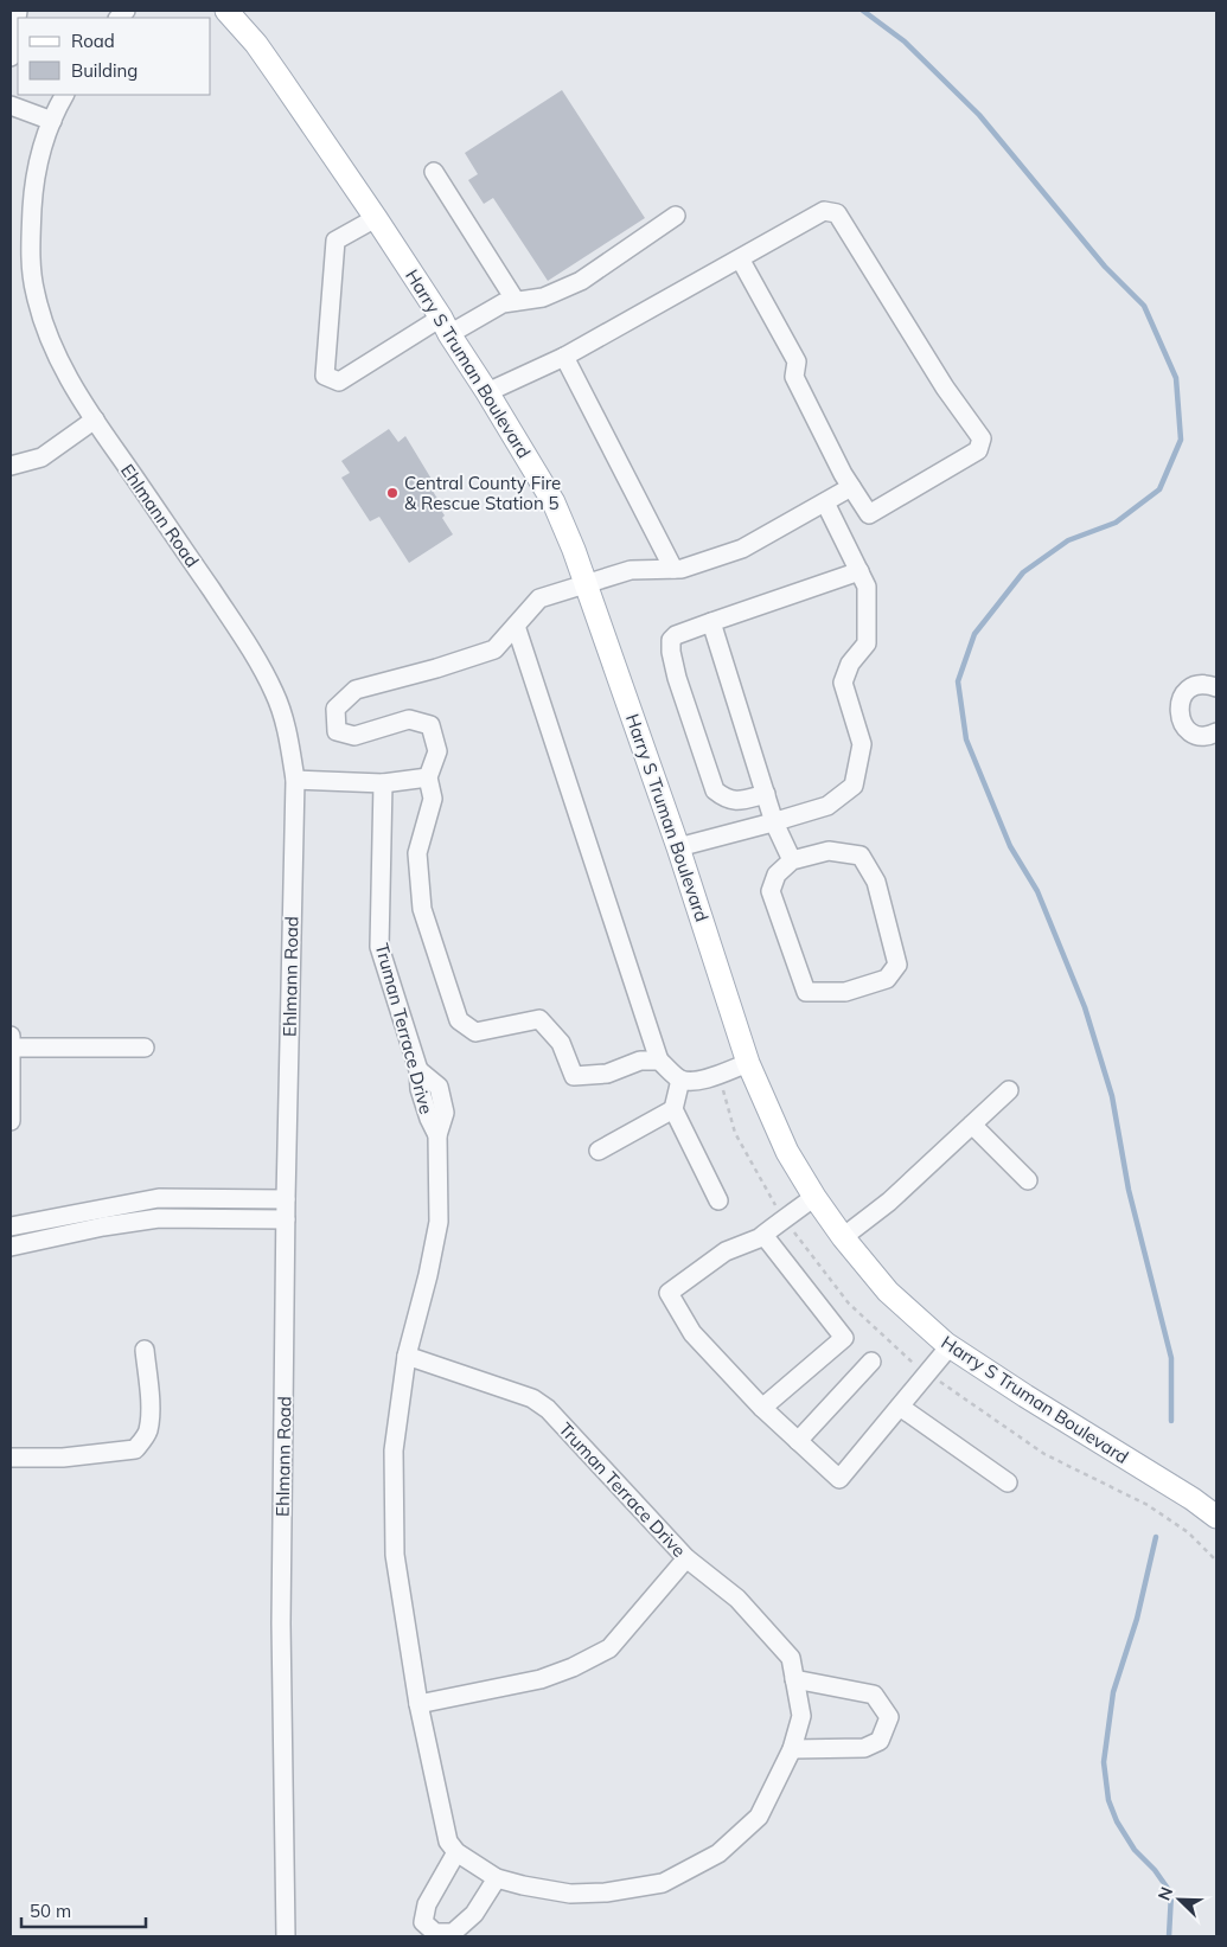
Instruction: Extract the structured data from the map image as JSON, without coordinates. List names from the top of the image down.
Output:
{
  "streets": {
    "main road": ["Harry S Truman Boulevard"],
    "street": ["Ehlmann Road", "Truman Terrace Drive"]
  },
  "places": ["Central County Fire & Rescue Station 5"],
  "legend": ["Road", "Building"],
  "scale_bar": "50 m",
  "north": "top left"
}
